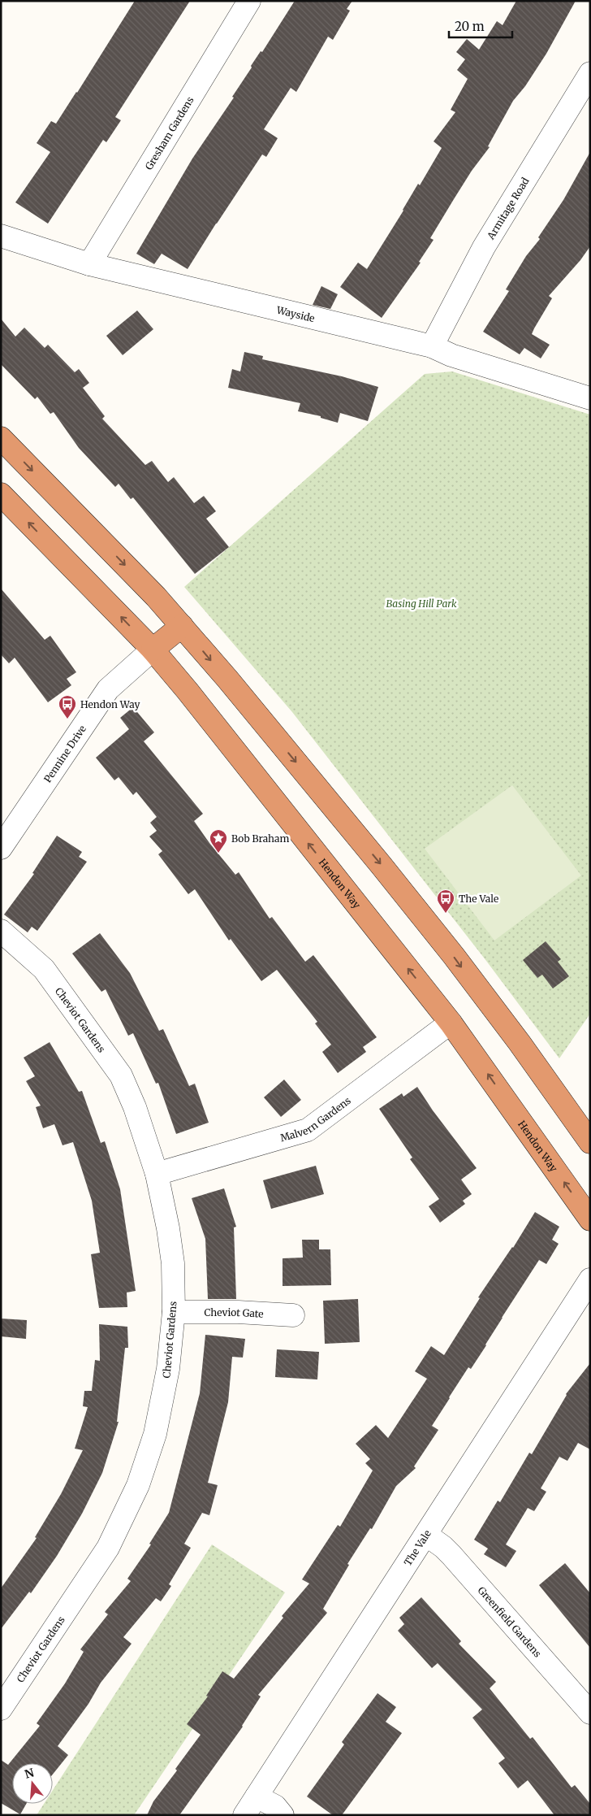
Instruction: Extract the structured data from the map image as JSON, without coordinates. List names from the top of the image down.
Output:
{
  "streets": {
    "highway": ["Hendon Way"],
    "street": [
      "Gresham Gardens",
      "Armitage Road",
      "Wayside",
      "Pennine Drive",
      "Cheviot Gardens",
      "Malvern Gardens",
      "Cheviot Gate",
      "The Vale",
      "Greenfield Gardens"
    ]
  },
  "crossings": [
    ["Gresham Gardens", "Wayside"],
    ["Armitage Road", "Wayside"],
    ["Pennine Drive", "Hendon Way"],
    ["Hendon Way", "Malvern Gardens"],
    ["Cheviot Gardens", "Malvern Gardens"],
    ["Cheviot Gardens", "Cheviot Gate"],
    ["The Vale", "Greenfield Gardens"]
  ],
  "parks": ["Basing Hill Park"],
  "places": {
    "bus stop": ["Hendon Way", "The Vale"],
    "place": ["Bob Braham"]
  },
  "scale_bar": "20 m",
  "north": "top"
}
